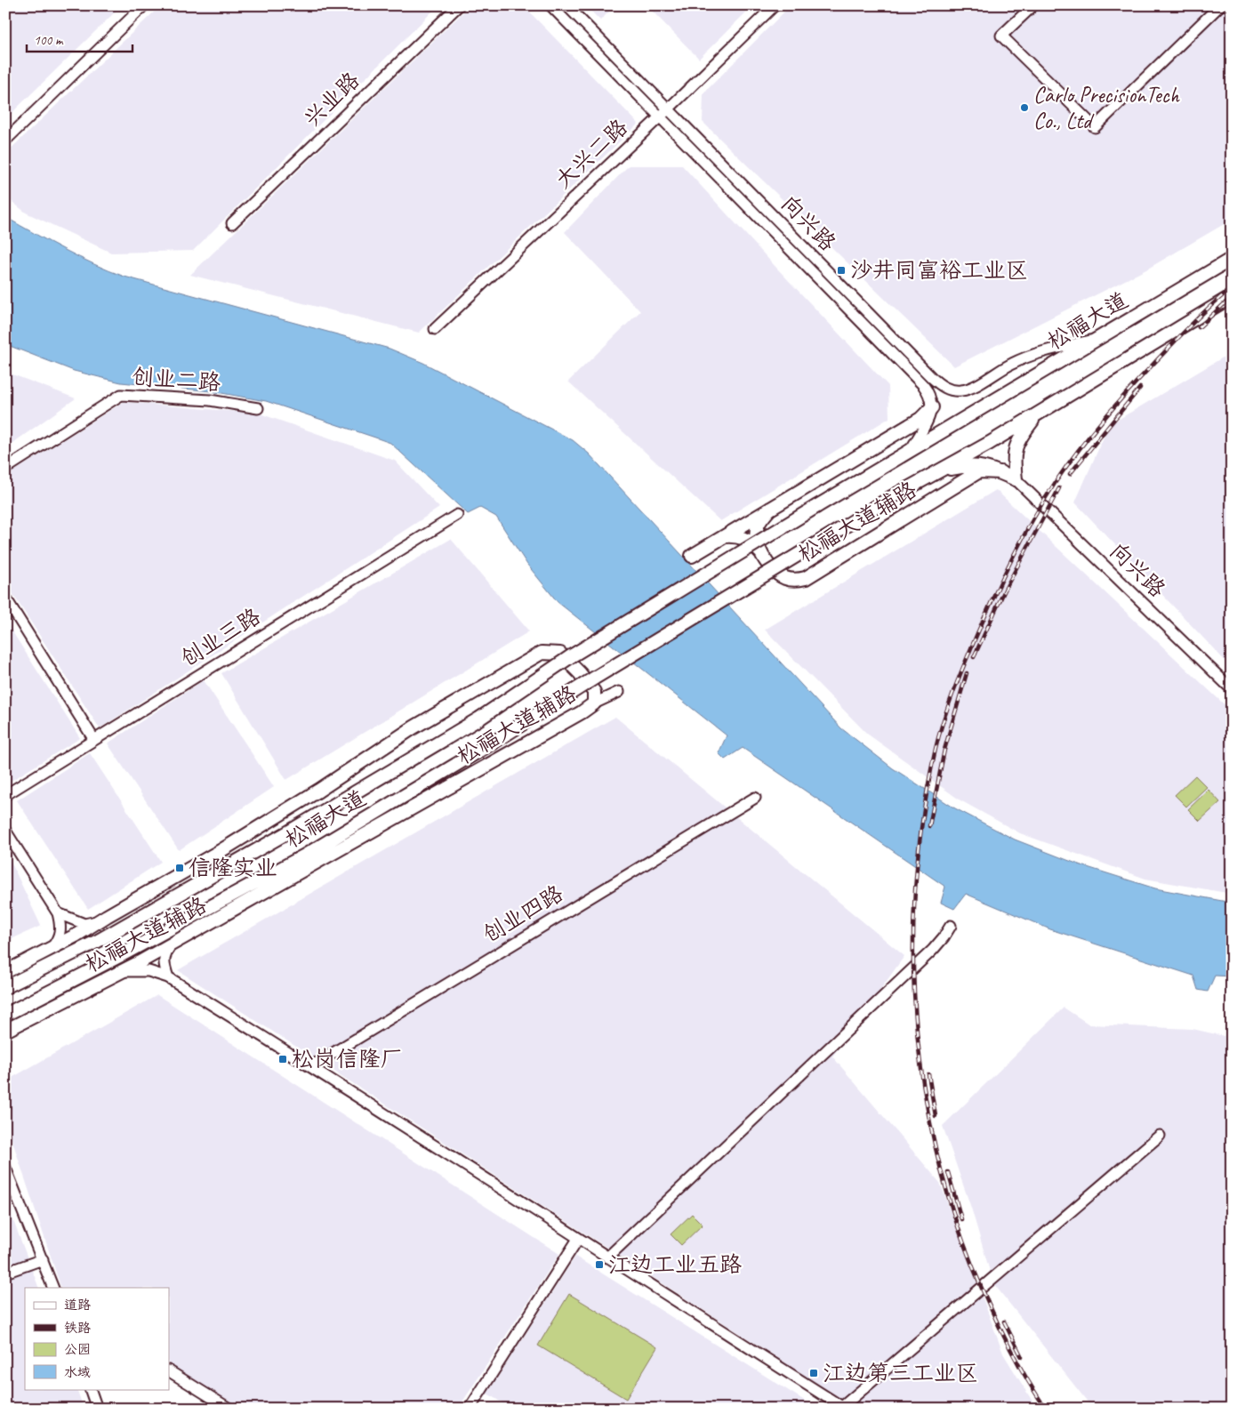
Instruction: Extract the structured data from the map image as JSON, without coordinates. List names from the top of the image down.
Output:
{
  "streets": {
    "main road": ["松福大道", "松福大道辅路"],
    "street": [
      "兴业路",
      "大兴二路",
      "向兴路",
      "创业二路",
      "创业三路",
      "创业四路"
    ]
  },
  "crossings": [
    ["大兴二路", "向兴路"],
    ["向兴路", "松福大道"],
    ["向兴路", "松福大道辅路"]
  ],
  "places": {
    "other": ["Carlo PrecisionTech Co., Ltd"],
    "transit": [
      "沙井同富裕工业区",
      "信隆实业",
      "松岗信隆厂",
      "江边工业五路",
      "江边第三工业区"
    ]
  },
  "legend": [
    "道路",
    "铁路",
    "公园",
    "水域"
  ],
  "scale_bar": "100 m"
}
